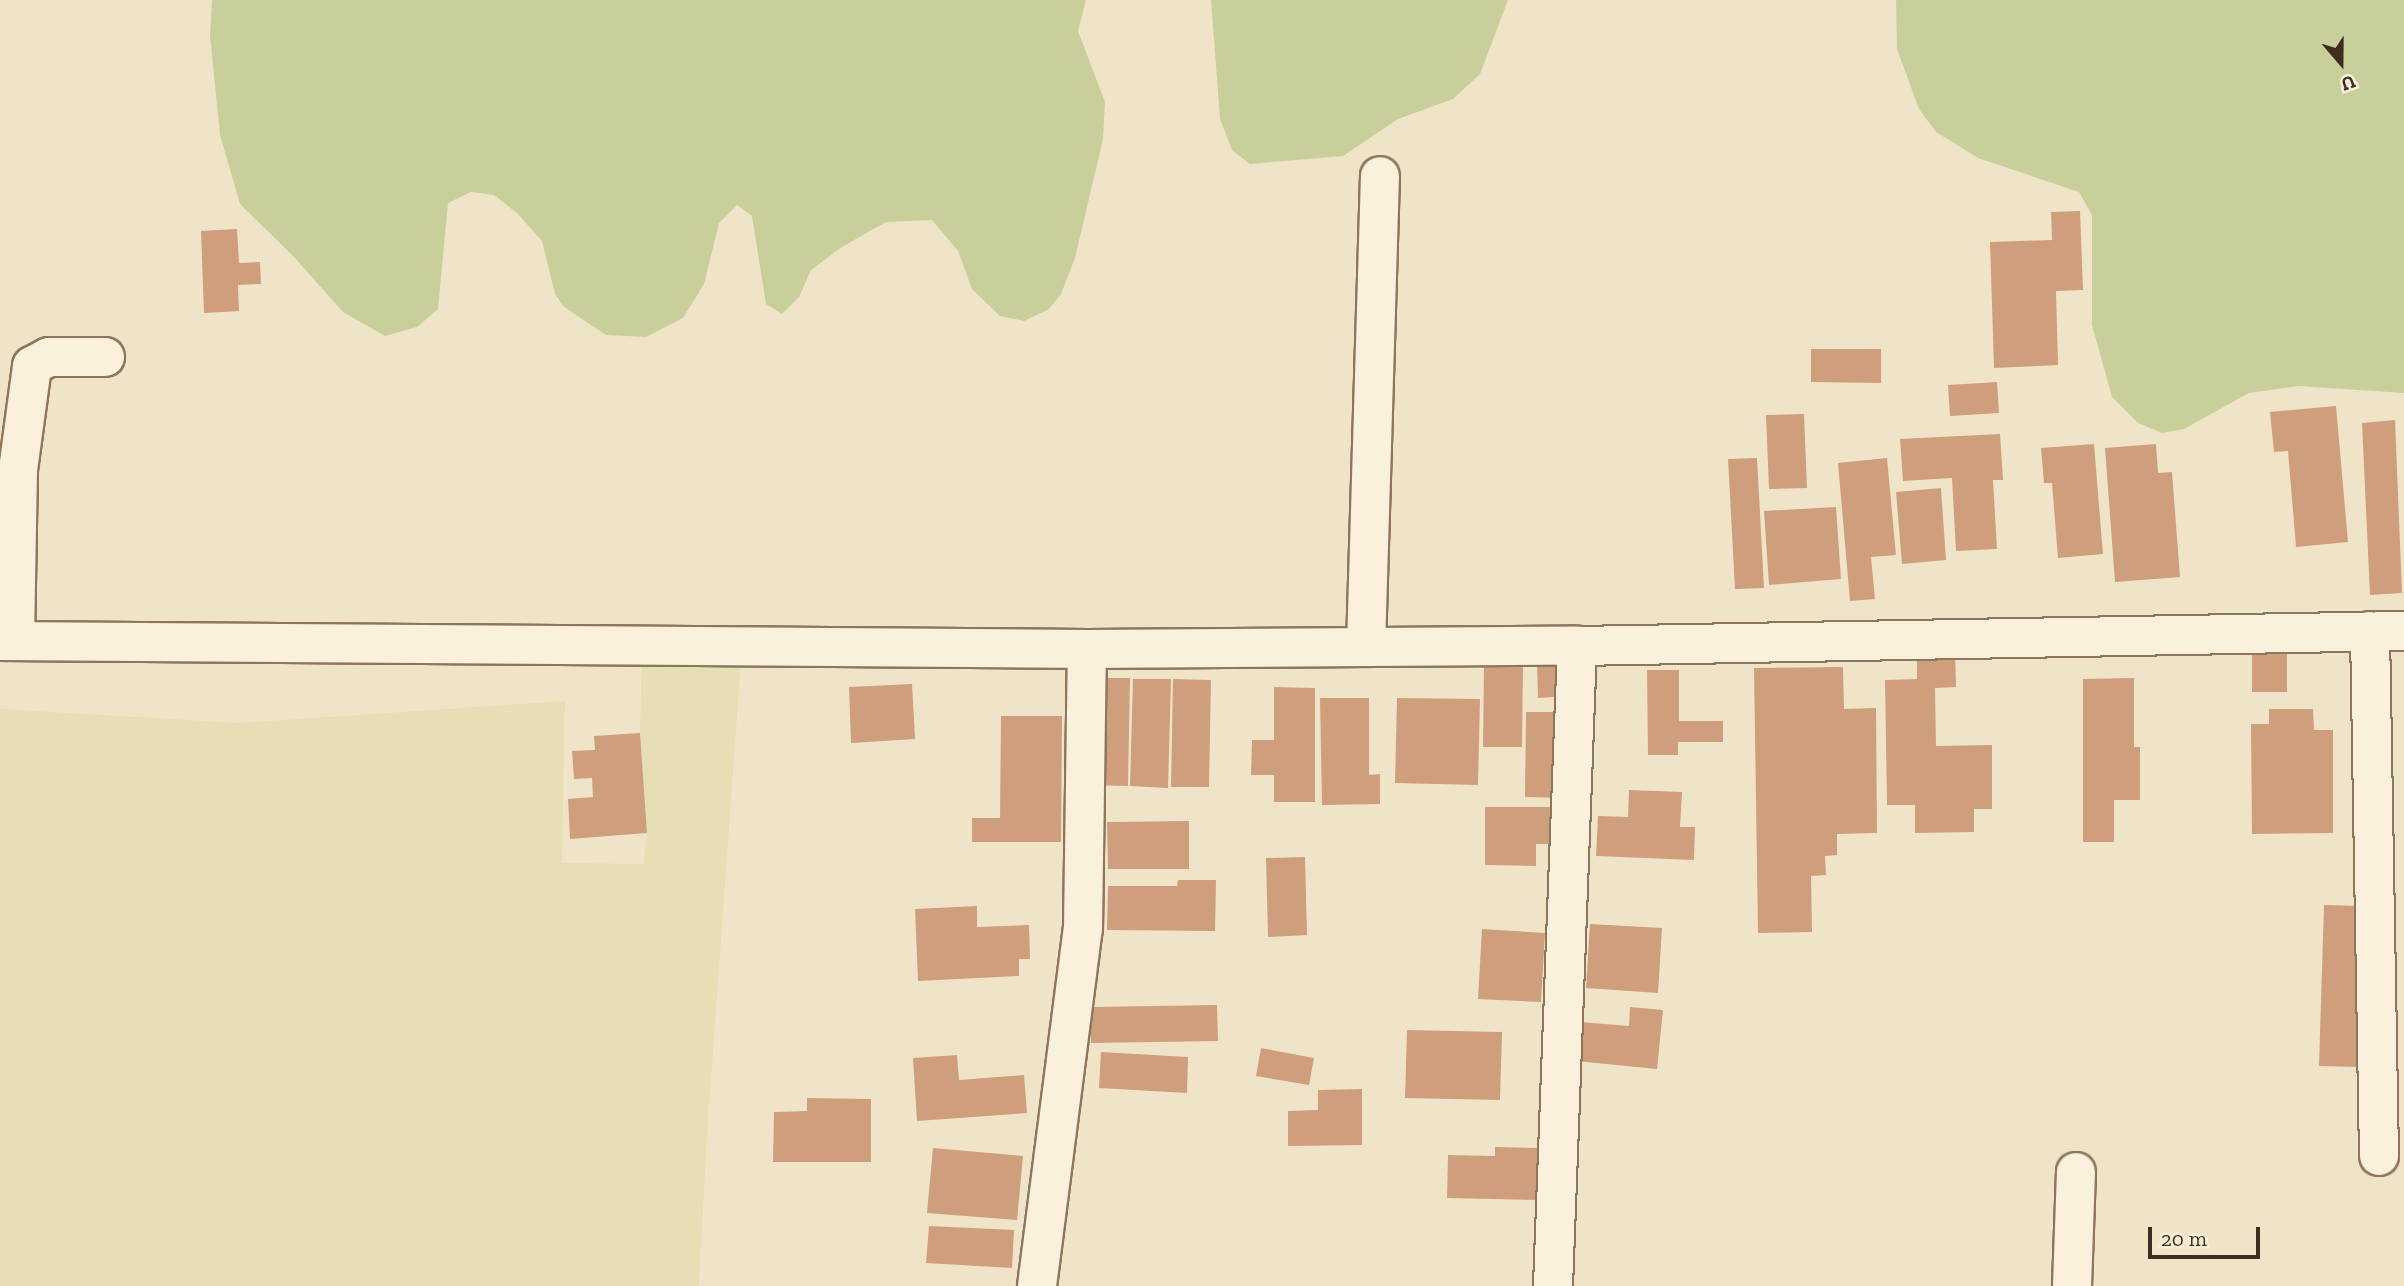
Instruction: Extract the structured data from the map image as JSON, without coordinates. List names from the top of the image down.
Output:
{
  "scale_bar": "20 m",
  "north": "bottom"
}
